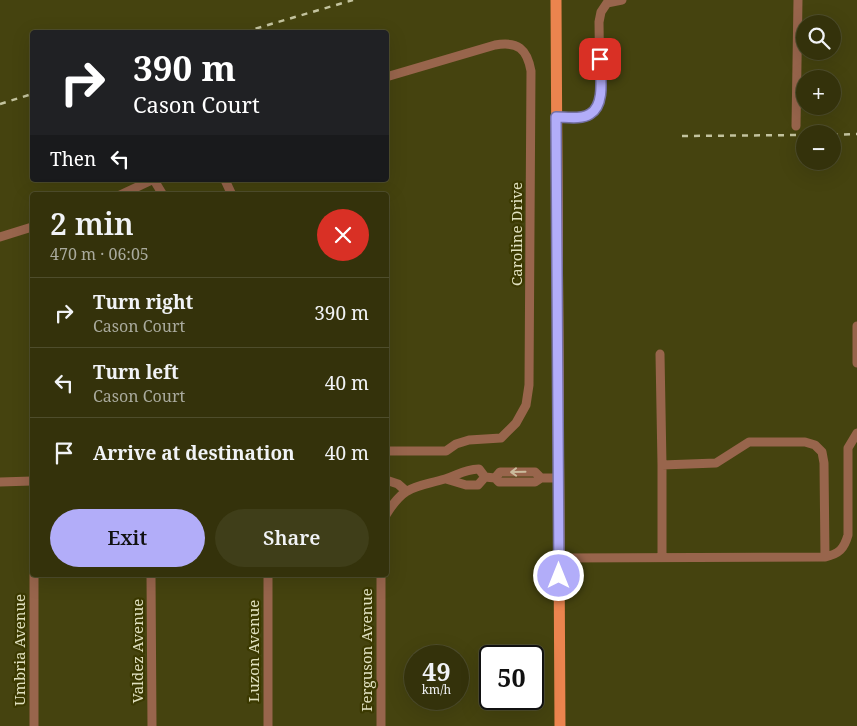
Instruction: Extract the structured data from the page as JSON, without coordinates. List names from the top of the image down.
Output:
{
  "streets": {
    "street": [
      "Caroline Drive",
      "Umbria Avenue",
      "Ferguson Avenue",
      "Valdez Avenue",
      "Luzon Avenue"
    ]
  },
  "page": {
    "map_buttons": ["+", "−"],
    "turn": ["390 m", "Cason Court"],
    "then": "Then",
    "heading": ["2 min", "470 m · 06:05"],
    "list": [
      {
        "name": "Turn right",
        "note": "Cason Court",
        "value": "390 m"
      },
      {
        "name": "Turn left",
        "note": "Cason Court",
        "value": "40 m"
      },
      {
        "name": "Arrive at destination",
        "value": "40 m"
      }
    ],
    "buttons": ["Exit", "Share"],
    "speed": "49 km/h",
    "limit": "50"
  }
}
